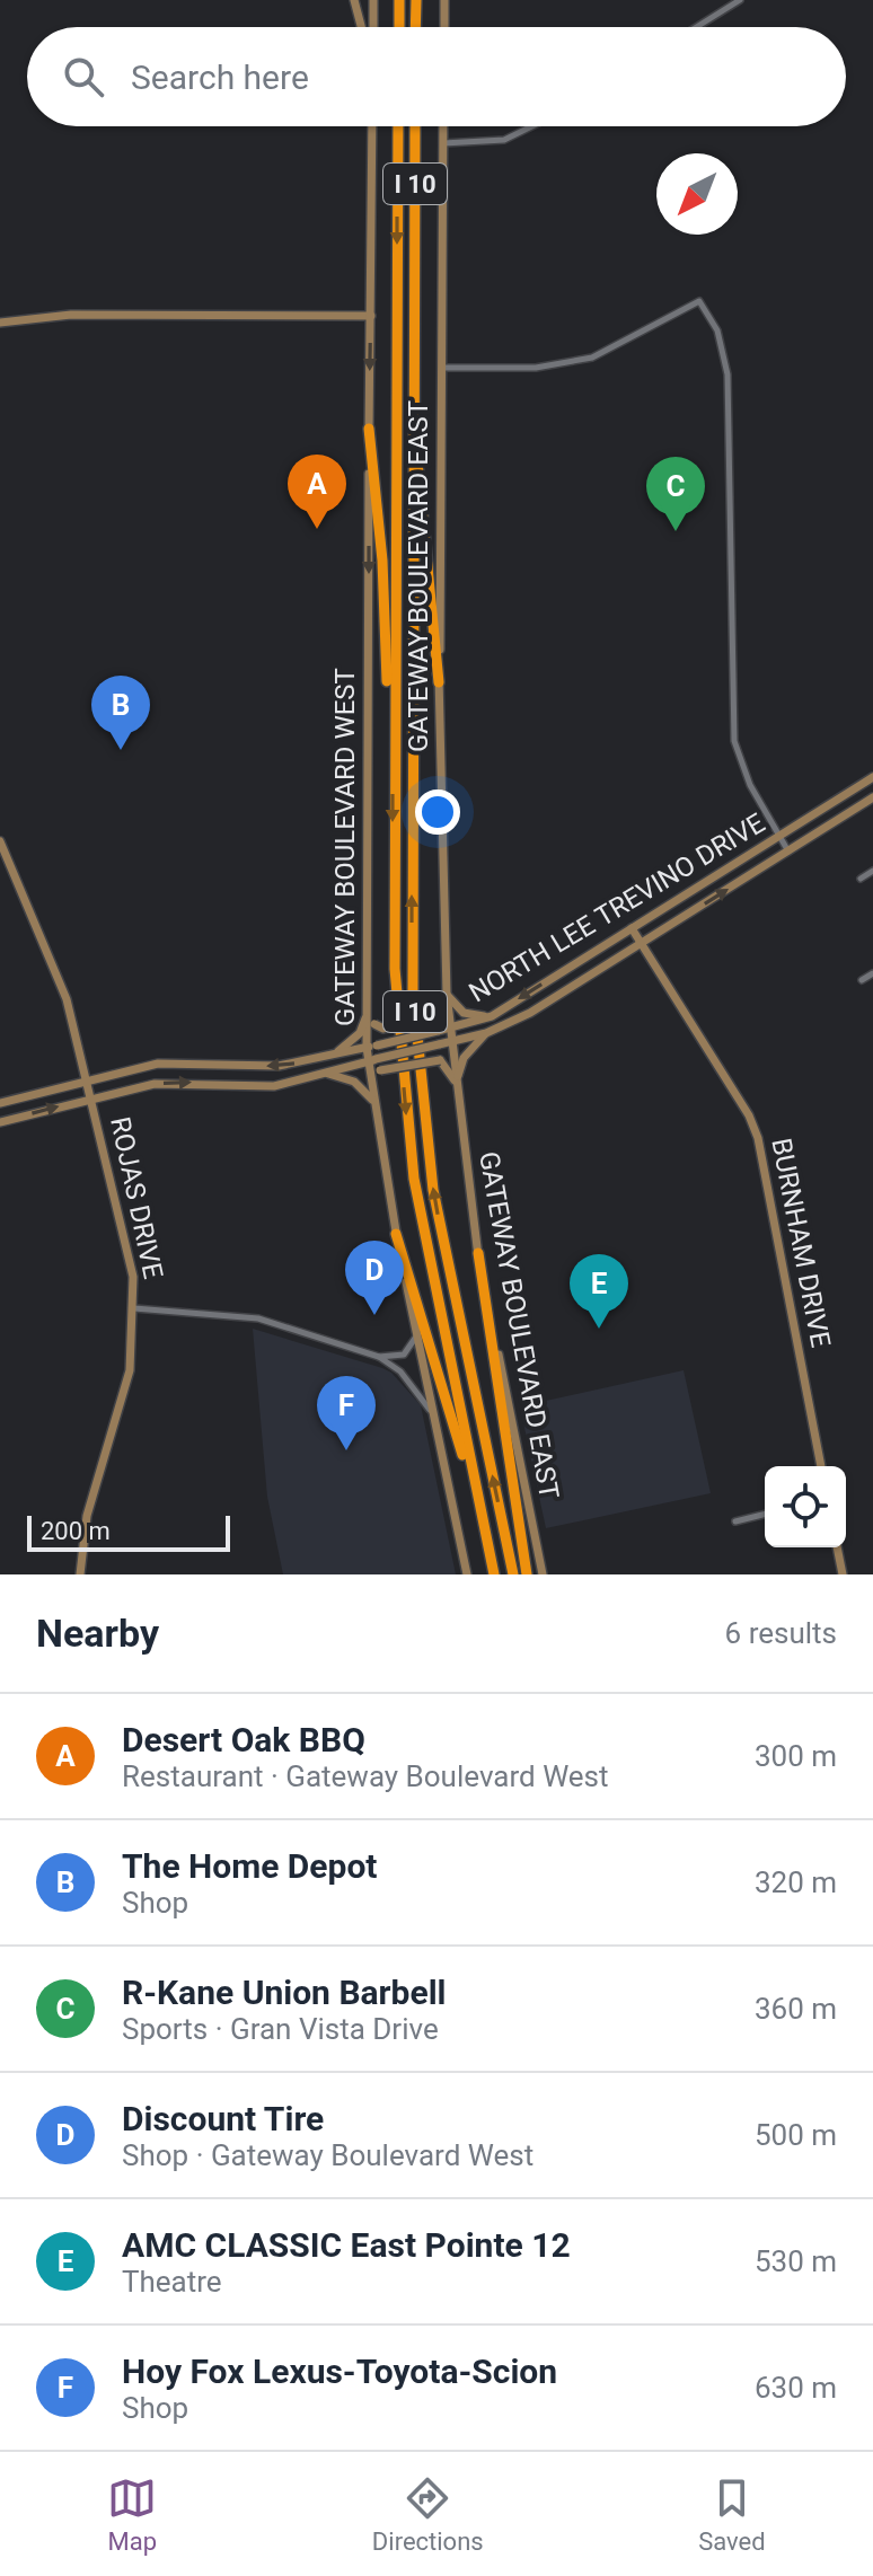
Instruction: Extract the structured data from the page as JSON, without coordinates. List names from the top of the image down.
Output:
{
  "streets": {
    "highway": ["I 10"],
    "main road": [
      "GATEWAY BOULEVARD EAST",
      "GATEWAY BOULEVARD WEST",
      "NORTH LEE TREVINO DRIVE",
      "ROJAS DRIVE",
      "BURNHAM DRIVE"
    ]
  },
  "crossings": [
    ["GATEWAY BOULEVARD EAST", "NORTH LEE TREVINO DRIVE"],
    ["GATEWAY BOULEVARD WEST", "NORTH LEE TREVINO DRIVE"],
    ["NORTH LEE TREVINO DRIVE", "ROJAS DRIVE"],
    ["NORTH LEE TREVINO DRIVE", "BURNHAM DRIVE"]
  ],
  "one_way": ["GATEWAY BOULEVARD WEST"],
  "scale_bar": "200 m",
  "north": "bottom left",
  "page": {
    "search": "Search here",
    "pins": [
      "A",
      "C",
      "B",
      "D",
      "E",
      "F"
    ],
    "scale": "200 m",
    "heading": ["Nearby", "6 results"],
    "list": [
      {
        "mark": "A",
        "name": "Desert Oak BBQ",
        "note": "Restaurant · Gateway Boulevard West",
        "value": "300 m"
      },
      {
        "mark": "B",
        "name": "The Home Depot",
        "note": "Shop",
        "value": "320 m"
      },
      {
        "mark": "C",
        "name": "R-Kane Union Barbell",
        "note": "Sports · Gran Vista Drive",
        "value": "360 m"
      },
      {
        "mark": "D",
        "name": "Discount Tire",
        "note": "Shop · Gateway Boulevard West",
        "value": "500 m"
      },
      {
        "mark": "E",
        "name": "AMC CLASSIC East Pointe 12",
        "note": "Theatre",
        "value": "530 m"
      },
      {
        "mark": "F",
        "name": "Hoy Fox Lexus-Toyota-Scion",
        "note": "Shop",
        "value": "630 m"
      }
    ],
    "nav": ["Map", "Directions", "Saved"]
  }
}
